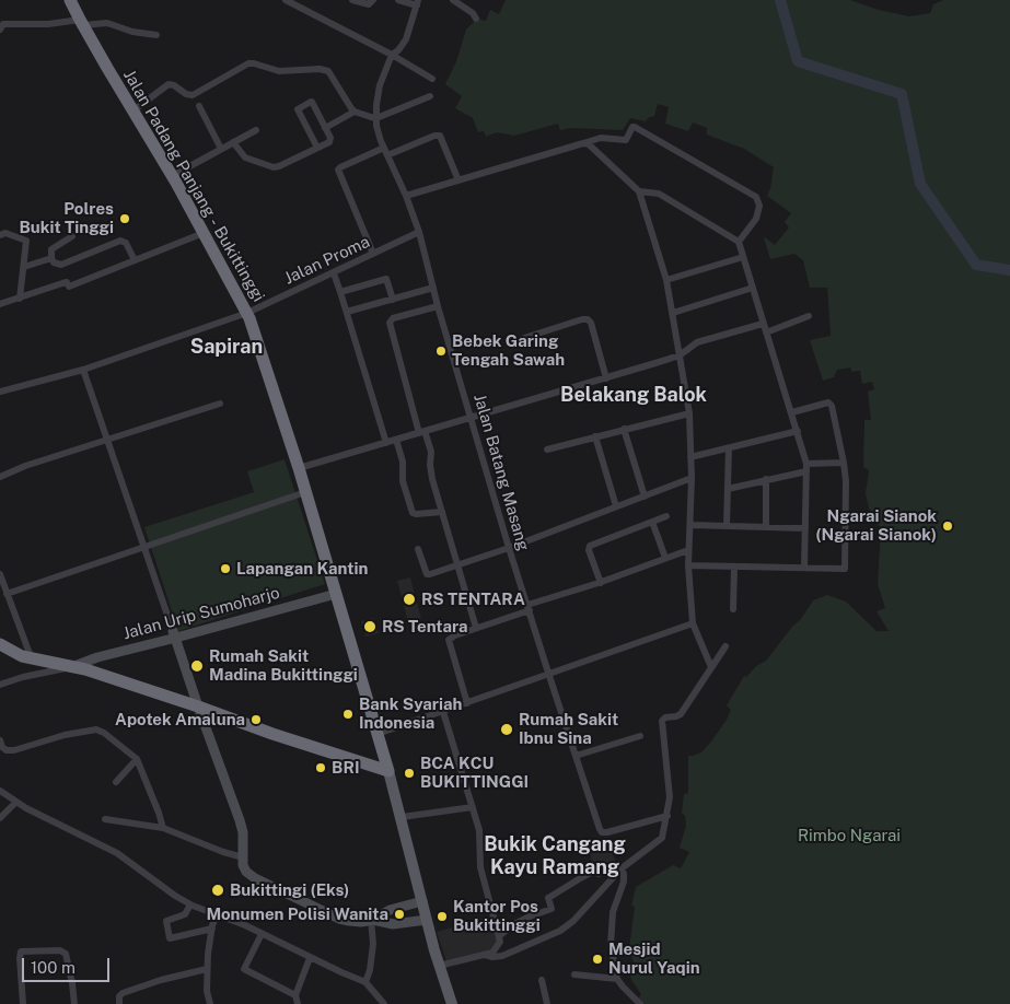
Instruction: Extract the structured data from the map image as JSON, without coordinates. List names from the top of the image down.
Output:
{
  "streets": {
    "highway": ["Jalan Padang Panjang - Bukittinggi"],
    "street": ["Jalan Proma", "Jalan Batang Masang", "Jalan Urip Sumoharjo"]
  },
  "crossings": [
    ["Jalan Padang Panjang - Bukittinggi", "Jalan Proma"],
    ["Jalan Padang Panjang - Bukittinggi", "Jalan Urip Sumoharjo"],
    ["Jalan Proma", "Jalan Batang Masang"]
  ],
  "districts": ["Sapiran", "Belakang Balok", "Bukik Cangang Kayu Ramang"],
  "parks": ["Rimbo Ngarai"],
  "places": [
    "Polres Bukit Tinggi",
    "Bebek Garing Tengah Sawah",
    "Ngarai Sianok (Ngarai Sianok)",
    "Lapangan Kantin",
    "RS TENTARA",
    "RS Tentara",
    "Rumah Sakit Madina Bukittinggi",
    "Bank Syariah Indonesia",
    "Apotek Amaluna",
    "Rumah Sakit Ibnu Sina",
    "BRI",
    "BCA KCU BUKITTINGGI",
    "Bukittingi (Eks)",
    "Monumen Polisi Wanita",
    "Kantor Pos Bukittinggi",
    "Mesjid Nurul Yaqin"
  ],
  "scale_bar": "100 m"
}
